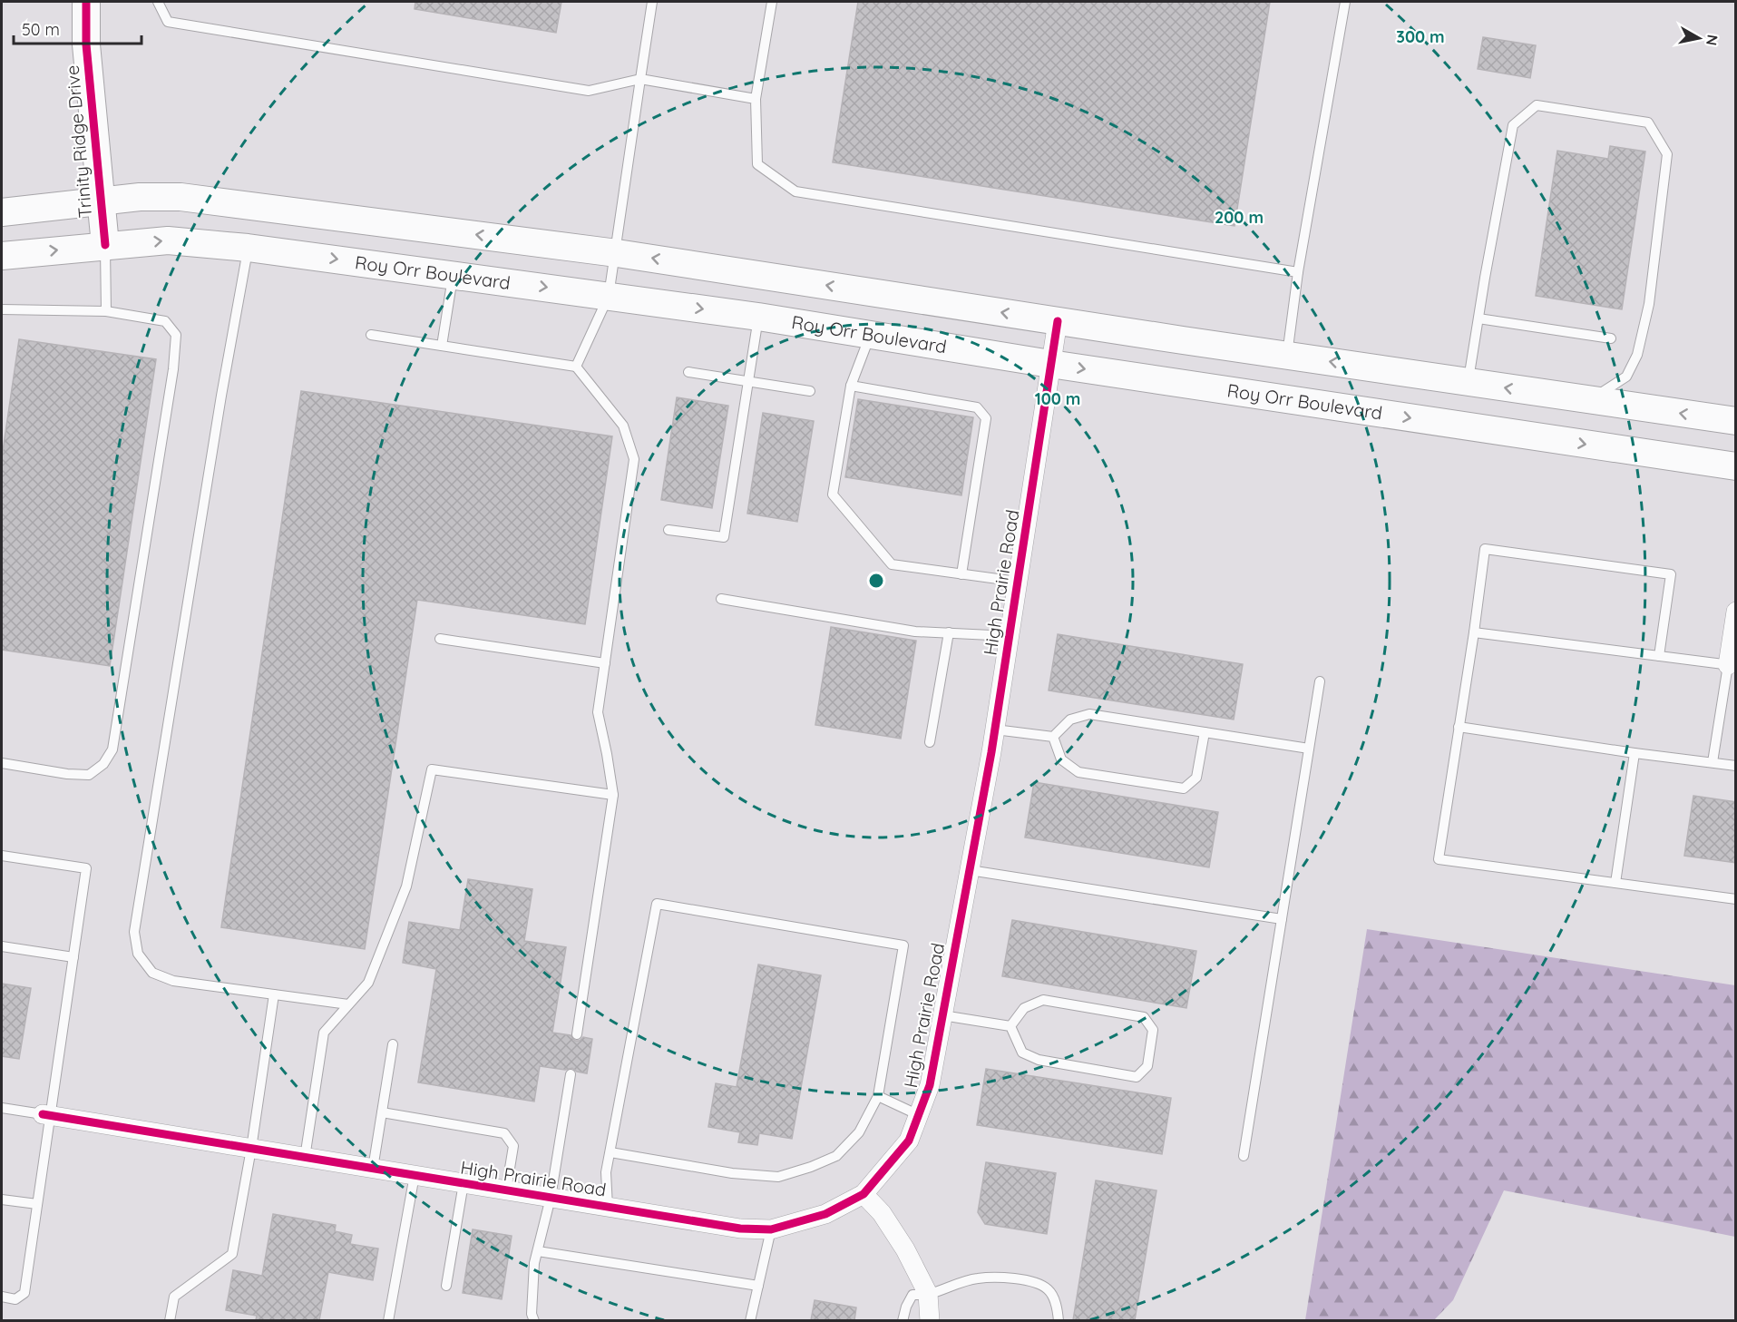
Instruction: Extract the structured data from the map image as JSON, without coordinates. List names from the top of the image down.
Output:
{
  "streets": {
    "main road": ["Trinity Ridge Drive", "Roy Orr Boulevard"],
    "street": ["High Prairie Road"]
  },
  "crossings": [
    ["Trinity Ridge Drive", "Roy Orr Boulevard"],
    ["Roy Orr Boulevard", "High Prairie Road"]
  ],
  "scale_bar": "50 m",
  "north": "right",
  "rings": ["300 m", "200 m", "100 m"]
}
